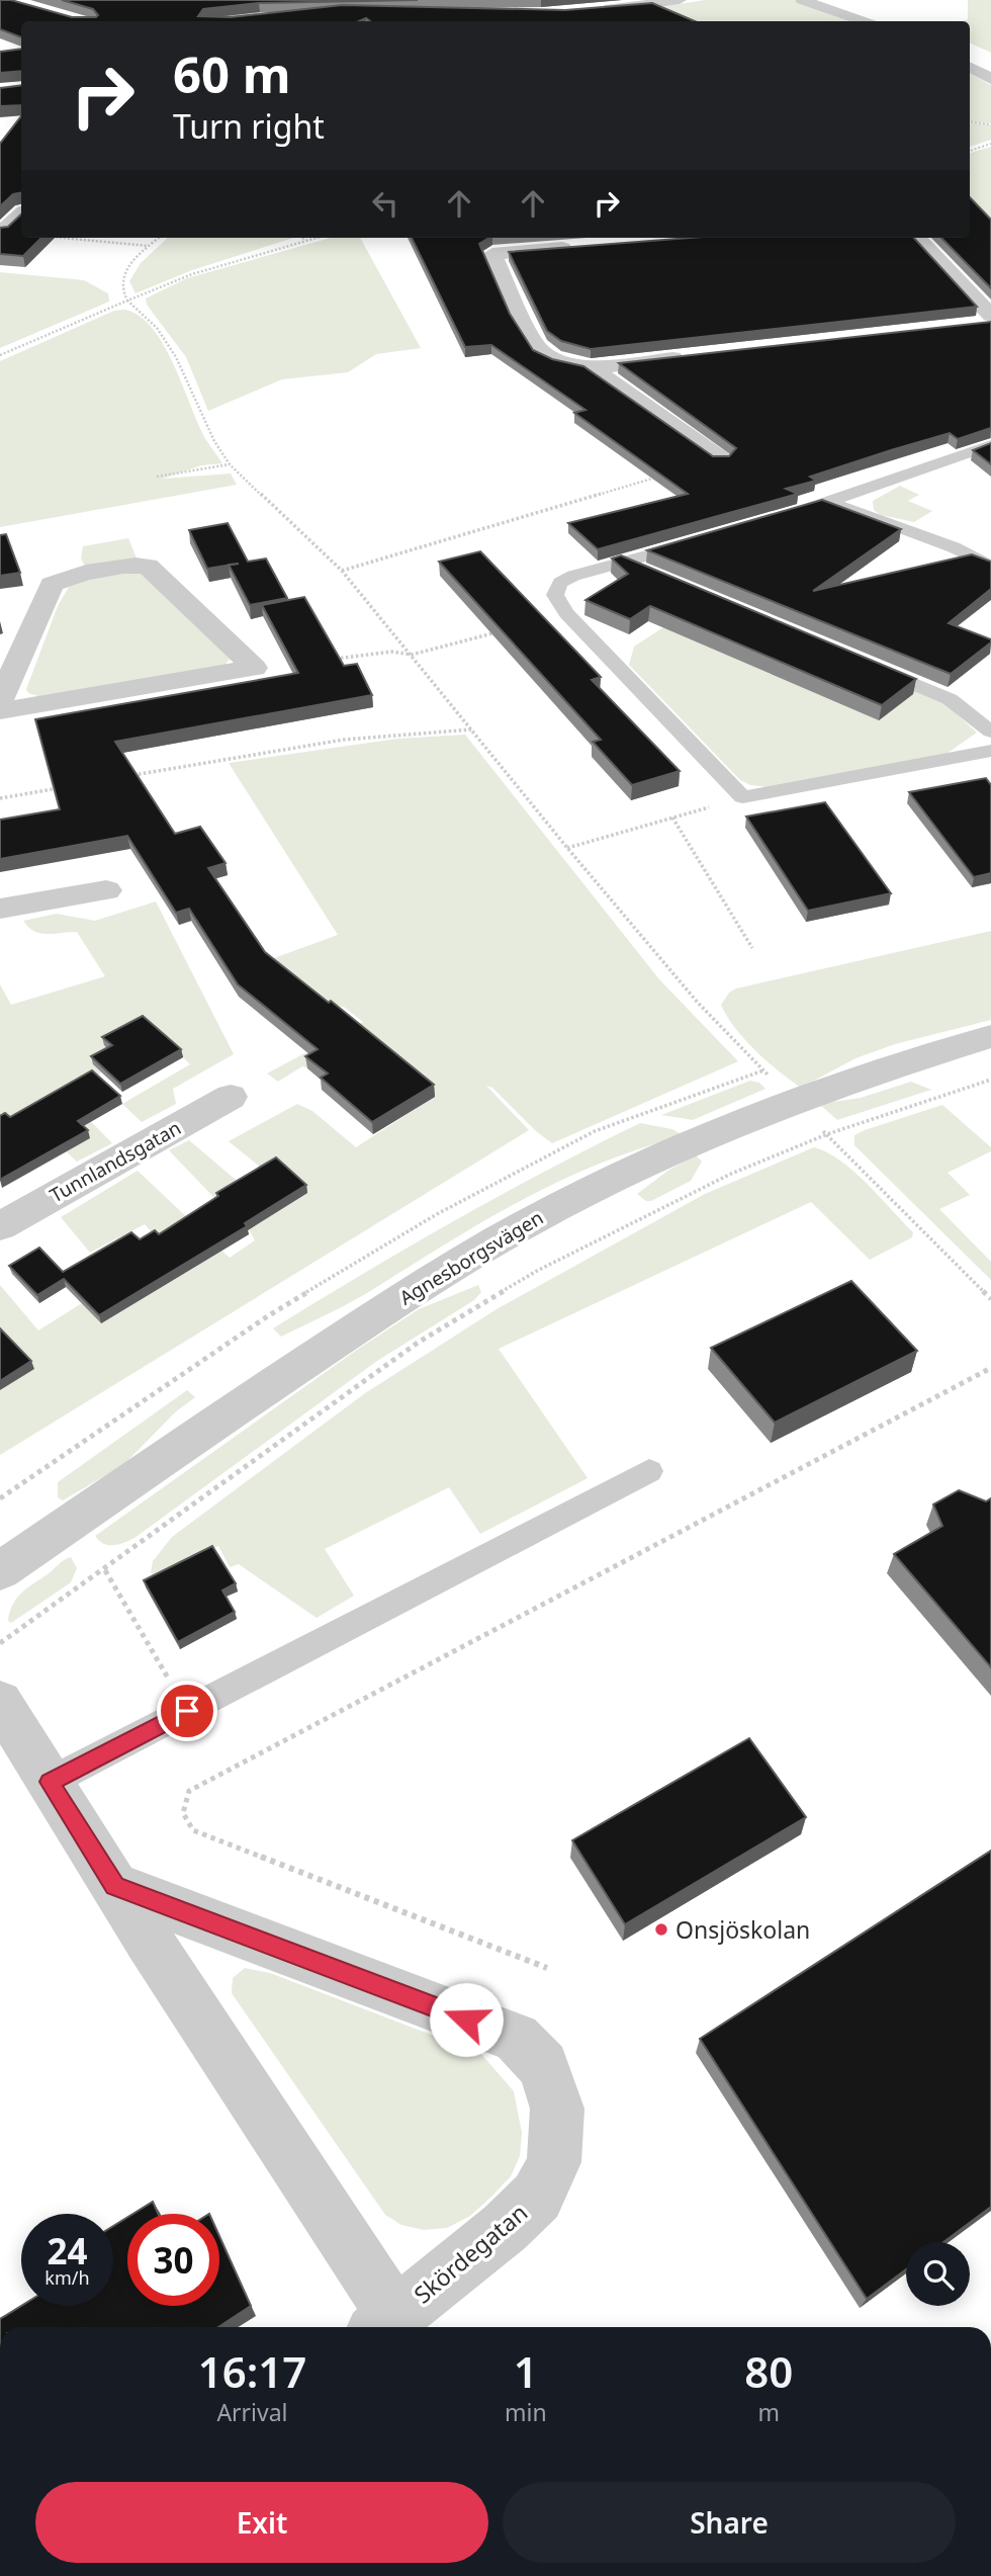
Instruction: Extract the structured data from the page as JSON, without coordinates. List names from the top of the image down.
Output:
{
  "streets": {
    "street": ["Tunnlandsgatan", "Agnesborgsvägen", "Skördegatan"]
  },
  "places": ["Onsjöskolan"],
  "page": {
    "turn": ["60 m", "Turn right"],
    "speed": "24 km/h",
    "limit": "30",
    "eta": [
      "16:17",
      "Arrival",
      "1",
      "min",
      "80",
      "m"
    ],
    "buttons": ["Exit", "Share"]
  }
}
